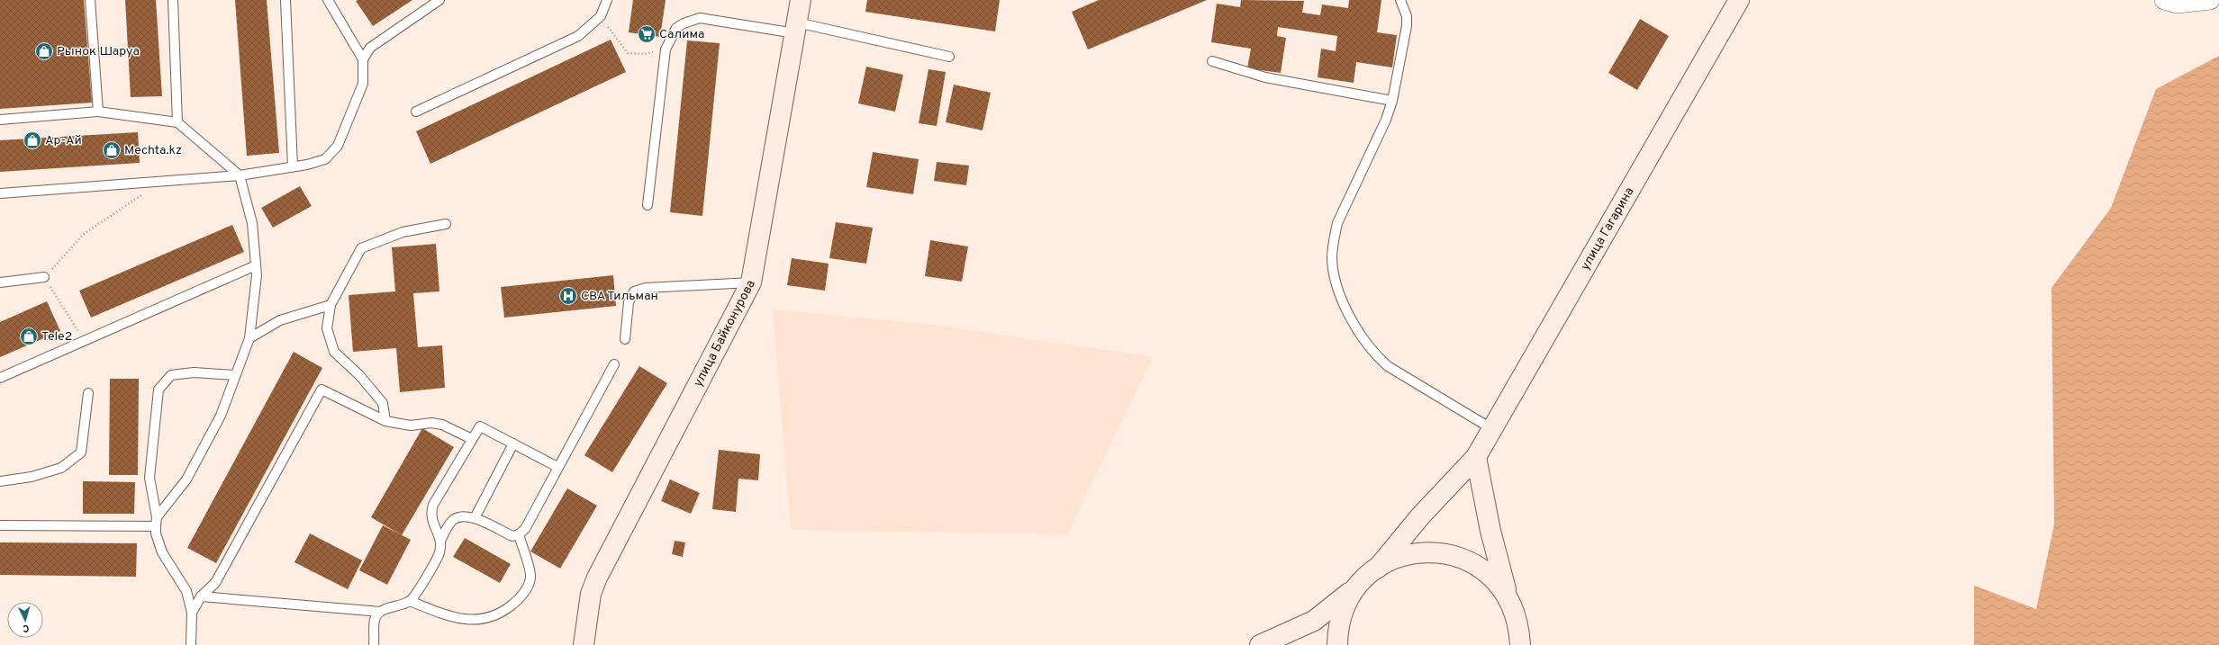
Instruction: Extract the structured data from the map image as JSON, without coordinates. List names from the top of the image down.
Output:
{
  "streets": {
    "main road": ["улица Гагарина", "улица Байконурова"]
  },
  "places": {
    "supermarket": ["Салима"],
    "shop": [
      "Рынок Шаруа",
      "Ар-Ай",
      "Mechta.kz",
      "Tele2"
    ],
    "hospital": ["СВА Тильман"]
  },
  "north": "bottom"
}
